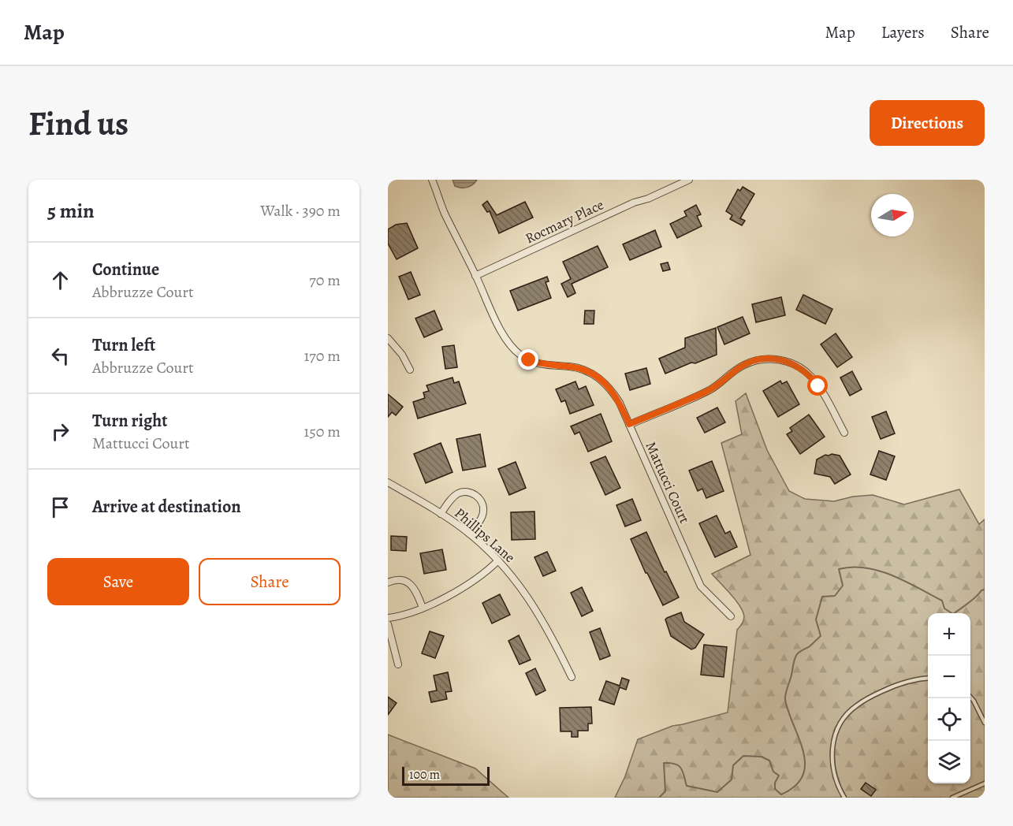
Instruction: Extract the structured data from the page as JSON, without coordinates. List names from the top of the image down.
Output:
{
  "streets": {
    "street": ["Rocmary Place", "Mattucci Court", "Phillips Lane"]
  },
  "crossings": [
    ["Rocmary Place", "Mattucci Court"]
  ],
  "scale_bar": "100 m",
  "north": "right",
  "page": {
    "header": "Map",
    "nav": ["Map", "Layers", "Share"],
    "buttons": [
      "Directions",
      ["Save", "Share"]
    ],
    "title": "Find us",
    "heading": ["5 min", "Walk · 390 m"],
    "list": [
      ["Continue", "Abbruzze Court", "70 m"],
      ["Turn left", "Abbruzze Court", "170 m"],
      ["Turn right", "Mattucci Court", "150 m"],
      "Arrive at destination"
    ],
    "map_buttons": ["+", "−"],
    "scale": "100 m"
  }
}
